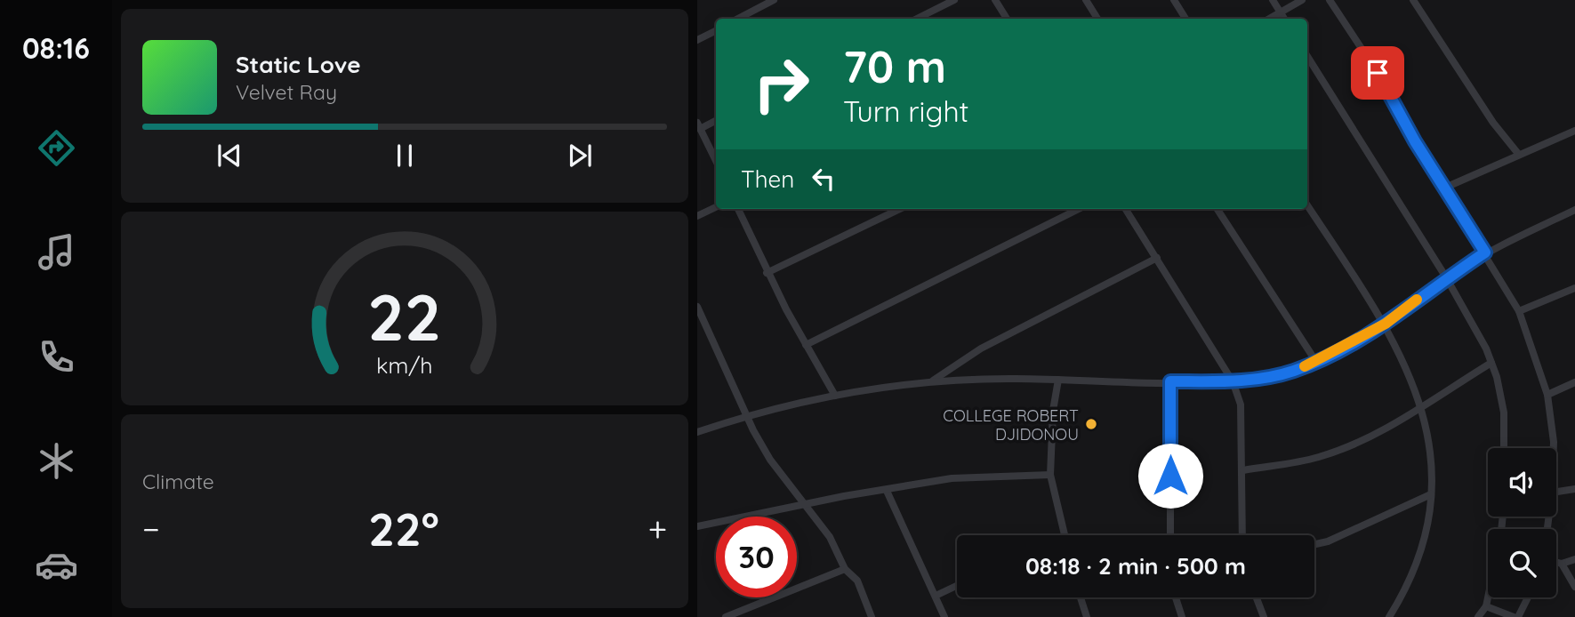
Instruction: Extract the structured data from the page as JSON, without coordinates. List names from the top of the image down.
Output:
{
  "places": ["COLLEGE ROBERT DJIDONOU"],
  "page": {
    "tabs": "08:16",
    "turn": ["70 m", "Turn right"],
    "song": ["Static Love", "Velvet Ray"],
    "then": "Then",
    "tile": "Climate",
    "heat": ["−", "22°", "+"],
    "limit": "30",
    "trip": "08:18 · 2 min · 500 m",
    "gauge": ["22", "km/h"]
  }
}
